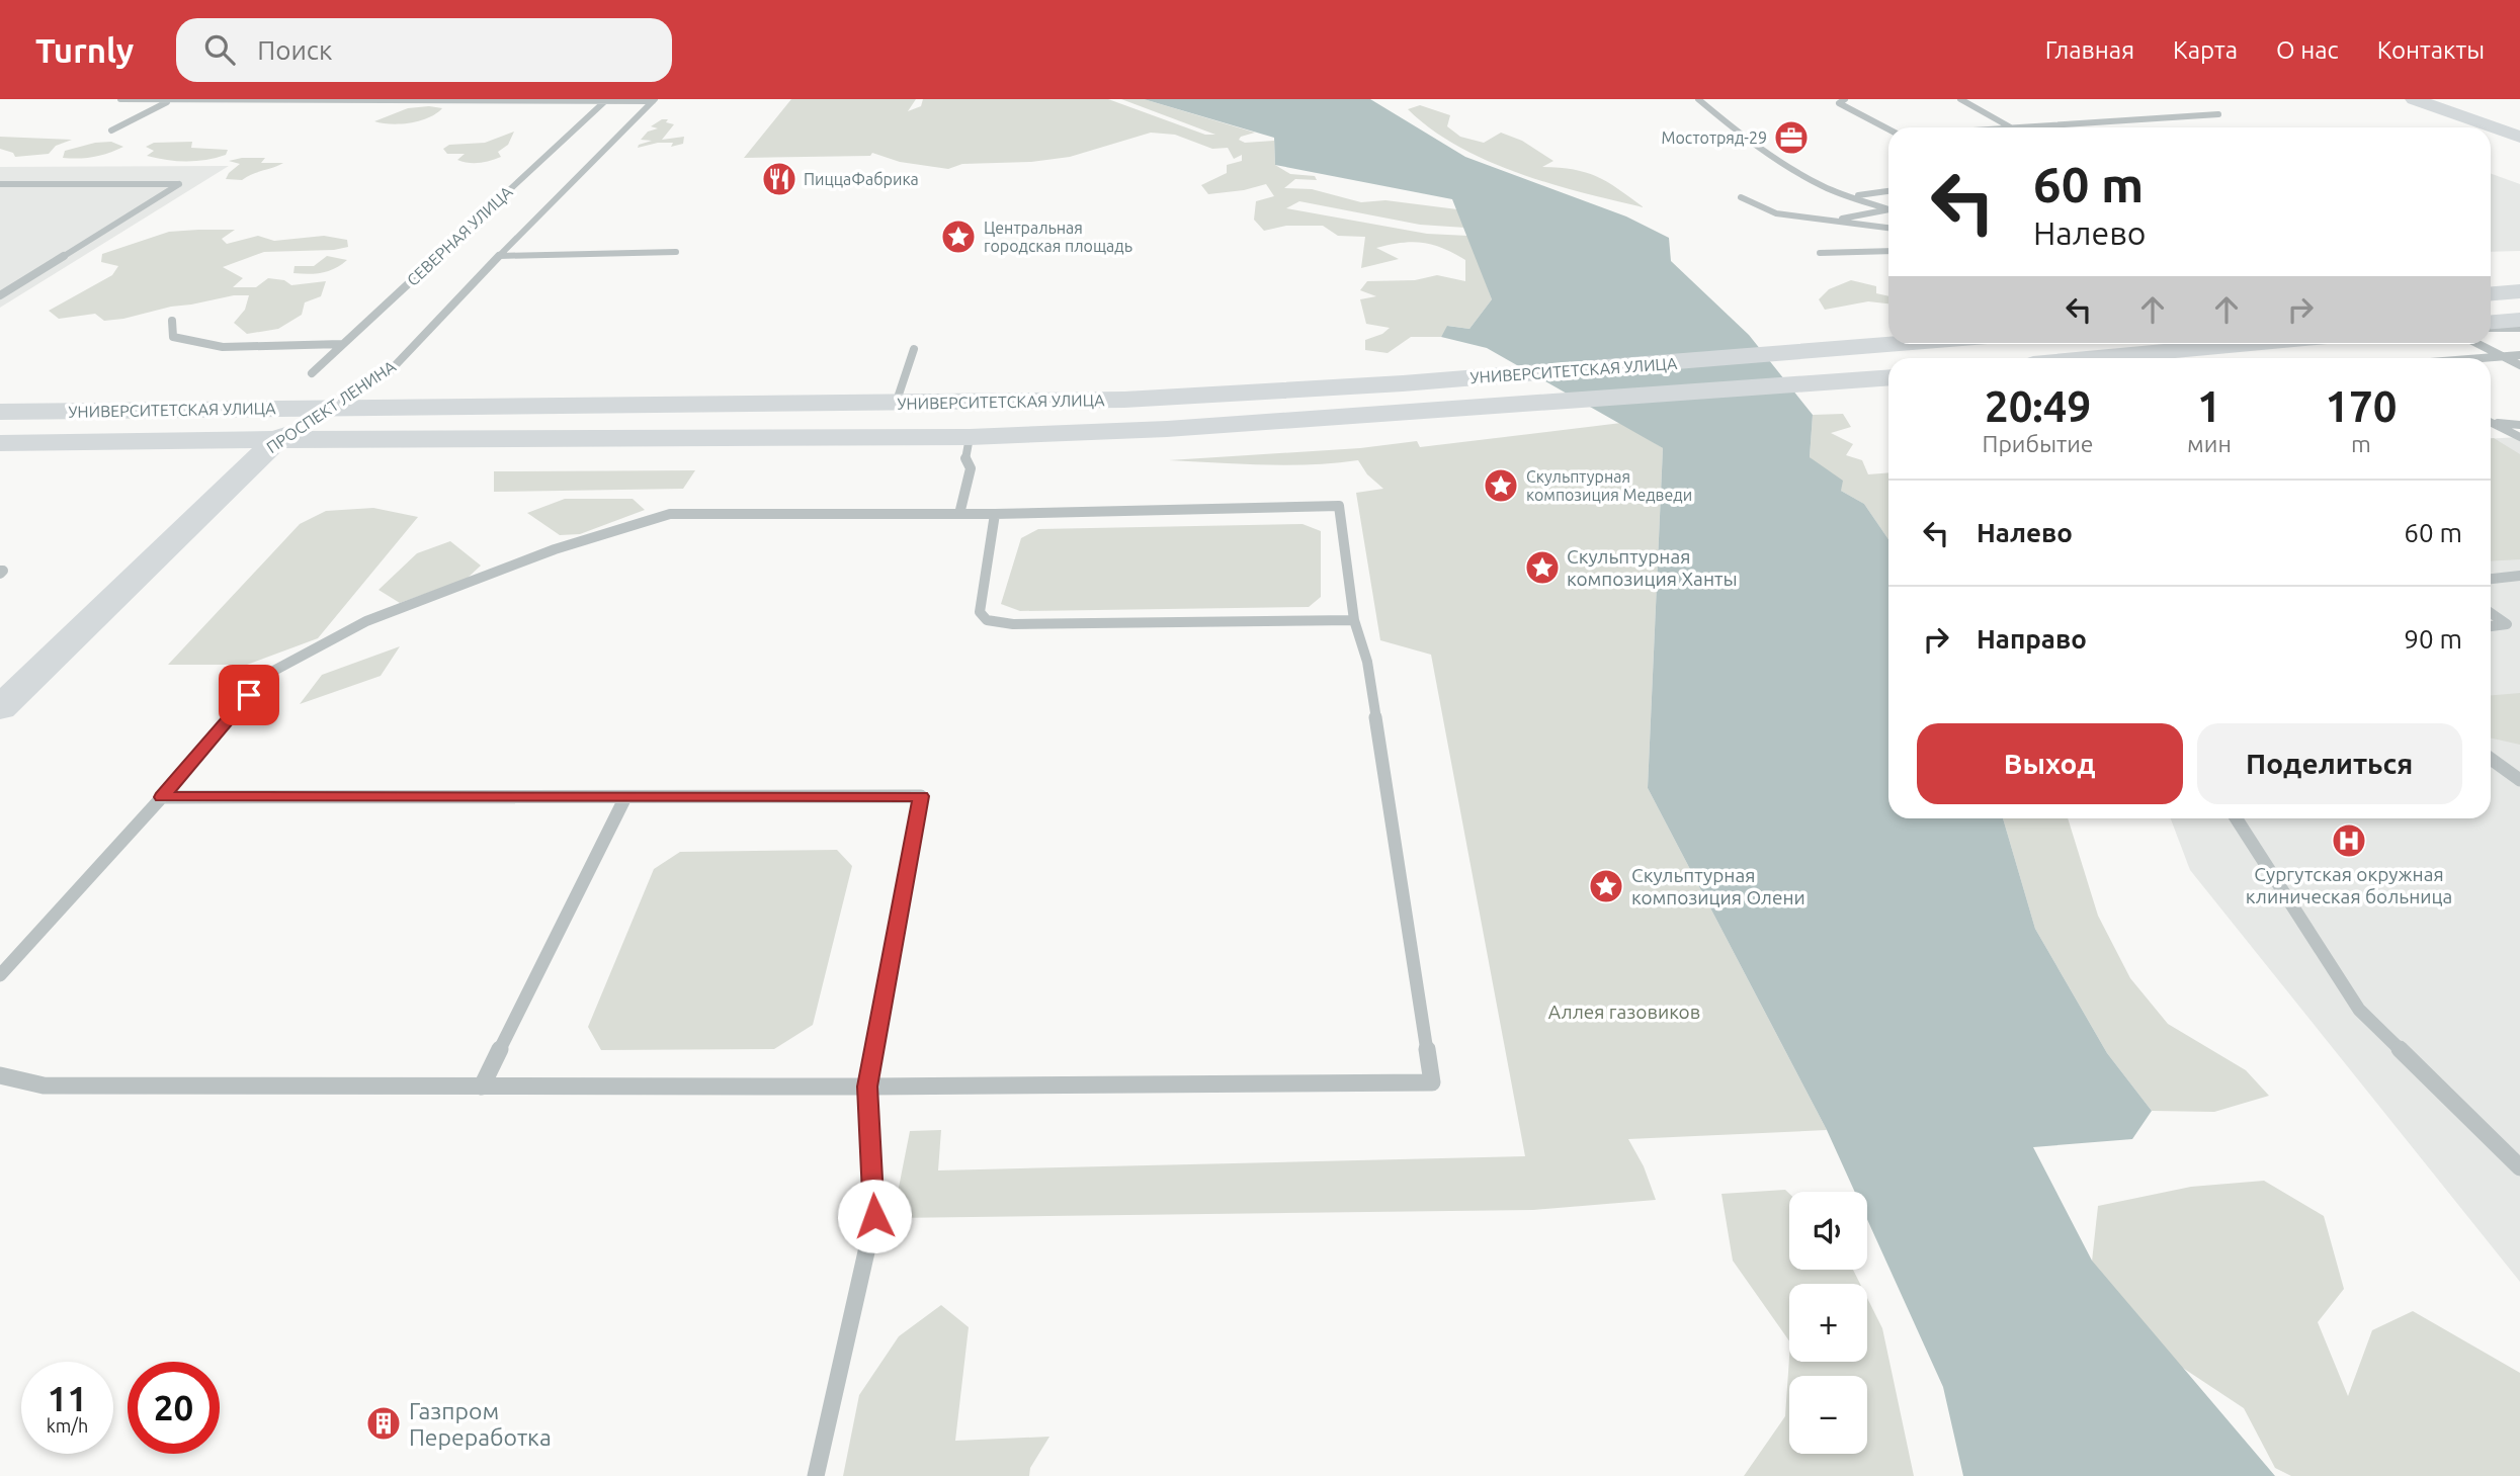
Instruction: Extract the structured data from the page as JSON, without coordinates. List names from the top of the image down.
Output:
{
  "streets": {
    "main road": ["УНИВЕРСИТЕТСКАЯ УЛИЦА", "ПРОСПЕКТ ЛЕНИНА"],
    "street": ["СЕВЕРНАЯ УЛИЦА"]
  },
  "crossings": [
    ["УНИВЕРСИТЕТСКАЯ УЛИЦА", "ПРОСПЕКТ ЛЕНИНА"]
  ],
  "parks": ["Аллея газовиков"],
  "places": {
    "office": ["Мостотряд-29"],
    "restaurant": ["ПиццаФабрика"],
    "place": [
      "Центральная городская площадь",
      "Скульптурная композиция Медведи",
      "Скульптурная композиция Ханты",
      "Скульптурная композиция Олени"
    ],
    "hospital": ["Сургутская окружная клиническая больница"],
    "building": ["Газпром Переработка"]
  },
  "page": {
    "header": "Turnly",
    "search": "Поиск",
    "nav": [
      "Главная",
      "Карта",
      "О нас",
      "Контакты"
    ],
    "turn": ["60 m", "Налево"],
    "eta": [
      "20:49",
      "Прибытие",
      "1",
      "мин",
      "170",
      "m"
    ],
    "list": [
      {
        "name": "Налево",
        "value": "60 m"
      },
      {
        "name": "Направо",
        "value": "90 m"
      }
    ],
    "buttons": ["Выход", "Поделиться"],
    "map_buttons": ["+", "−"],
    "speed": "11 km/h",
    "limit": "20"
  }
}
